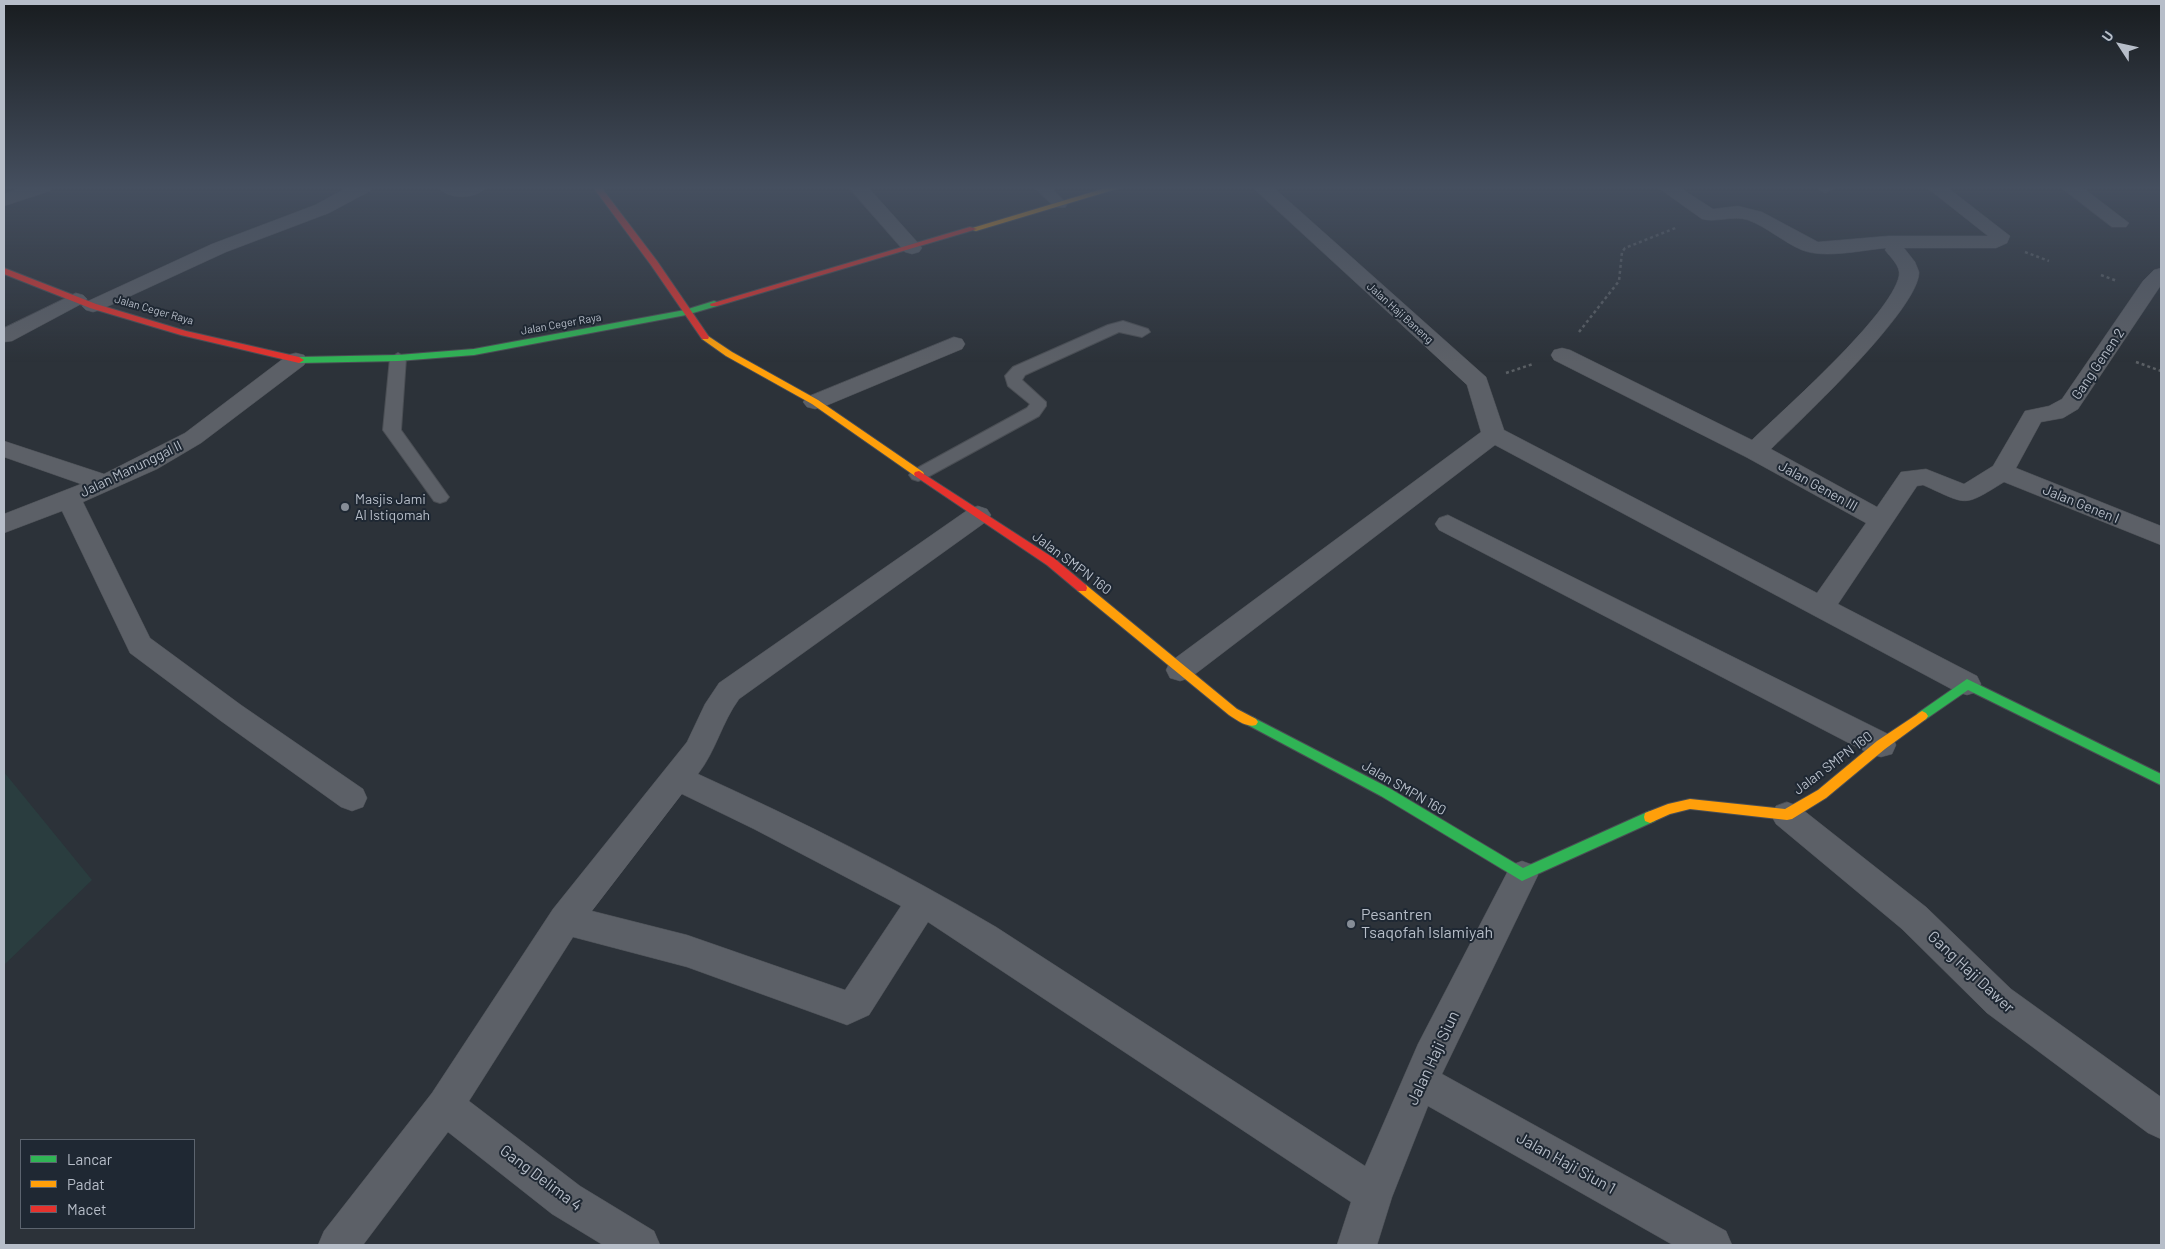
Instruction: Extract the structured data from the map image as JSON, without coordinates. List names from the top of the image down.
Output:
{
  "streets": {
    "street": [
      "Jalan Ceger Raya",
      "Jalan Haji Baneng",
      "Gang Genen 2",
      "Jalan Manunggal II",
      "Jalan Genen III",
      "Jalan Genen I",
      "Jalan SMPN 160",
      "Gang Haji Dawer",
      "Jalan Haji Siun",
      "Jalan Haji Siun 1",
      "Gang Delima 4"
    ]
  },
  "crossings": [
    ["Jalan Ceger Raya", "Jalan Manunggal II"],
    ["Jalan Ceger Raya", "Jalan SMPN 160"],
    ["Gang Genen 2", "Jalan Genen III"],
    ["Gang Genen 2", "Jalan Genen I"],
    ["Jalan SMPN 160", "Gang Haji Dawer"],
    ["Jalan SMPN 160", "Jalan Haji Siun"],
    ["Jalan Haji Siun", "Jalan Haji Siun 1"]
  ],
  "places": ["Masjis Jami Al Istiqomah", "Pesantren Tsaqofah Islamiyah"],
  "legend": ["Lancar", "Padat", "Macet"],
  "north": "top left"
}
